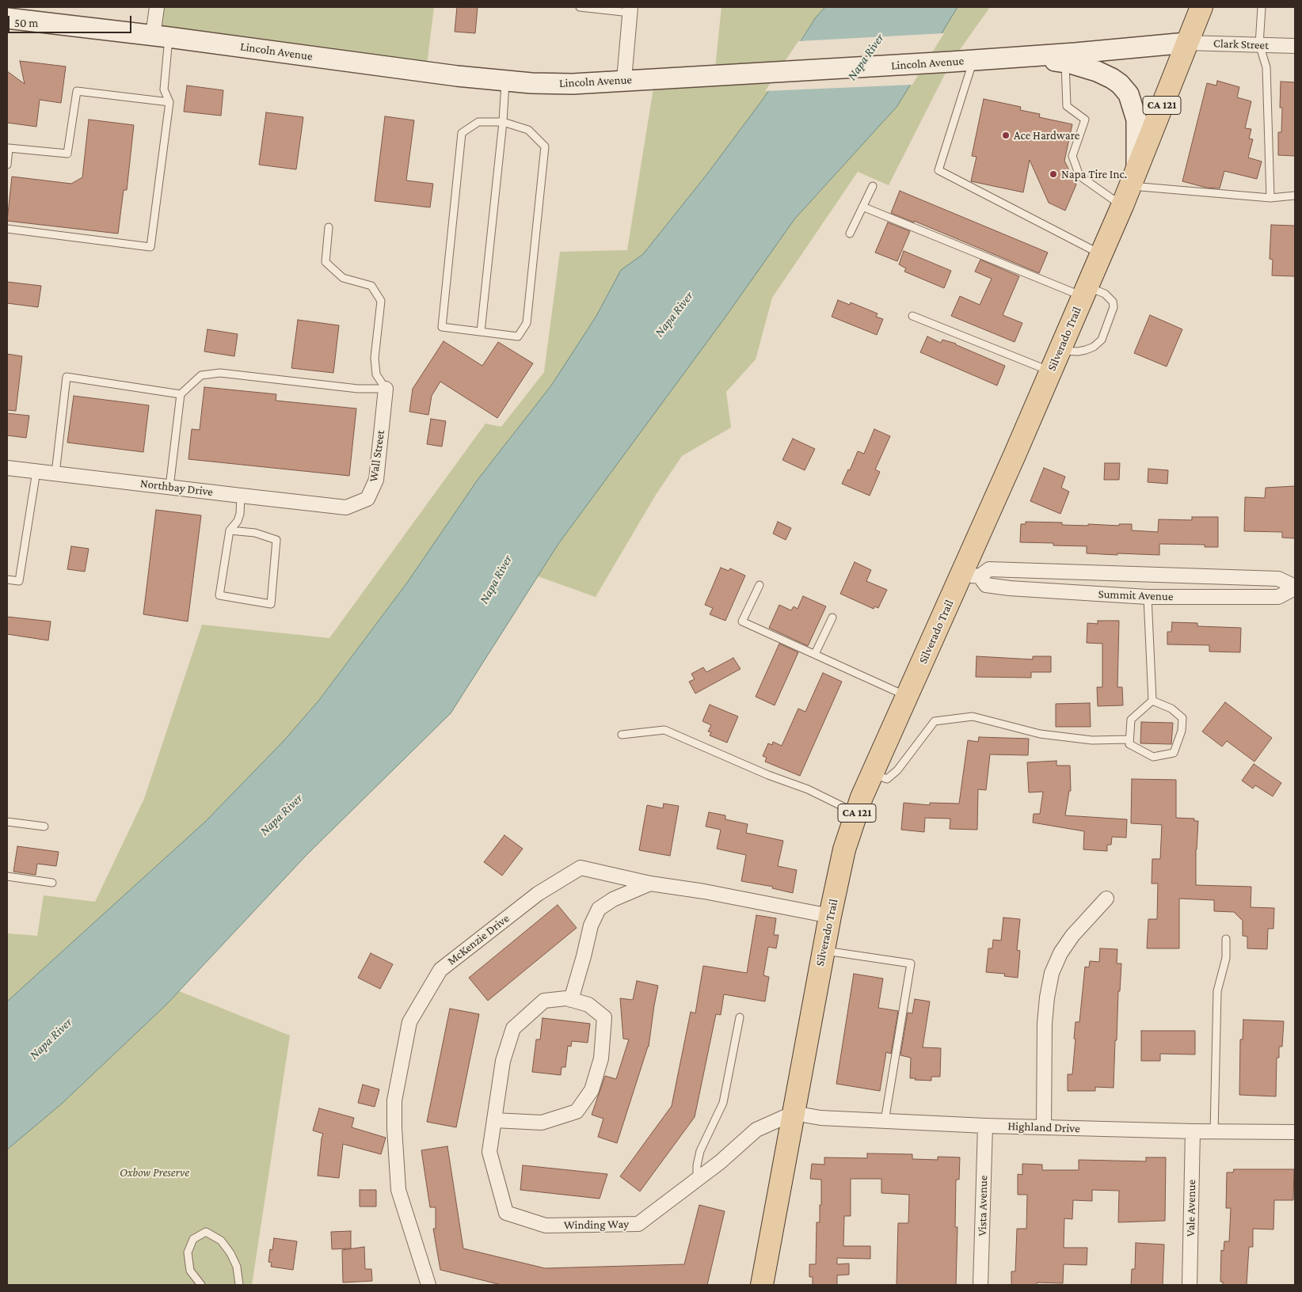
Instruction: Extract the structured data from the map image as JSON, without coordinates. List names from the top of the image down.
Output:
{
  "streets": {
    "main road": ["Lincoln Avenue", "CA 121", "Silverado Trail"],
    "street": [
      "Clark Street",
      "Wall Street",
      "Northbay Drive",
      "Summit Avenue",
      "McKenzie Drive",
      "Highland Drive",
      "Vista Avenue",
      "Vale Avenue",
      "Winding Way"
    ]
  },
  "crossings": [
    ["Clark Street", "Lincoln Avenue"],
    ["Clark Street", "Silverado Trail"],
    ["Lincoln Avenue", "Silverado Trail"],
    ["Silverado Trail", "Summit Avenue"],
    ["Silverado Trail", "McKenzie Drive"],
    ["Silverado Trail", "Highland Drive"],
    ["Silverado Trail", "Winding Way"],
    ["Wall Street", "Northbay Drive"],
    ["Highland Drive", "Vista Avenue"],
    ["Highland Drive", "Vale Avenue"],
    ["Highland Drive", "Winding Way"]
  ],
  "water": ["Napa River"],
  "parks": ["Oxbow Preserve"],
  "places": ["Ace Hardware", "Napa Tire Inc."],
  "scale_bar": "50 m"
}
